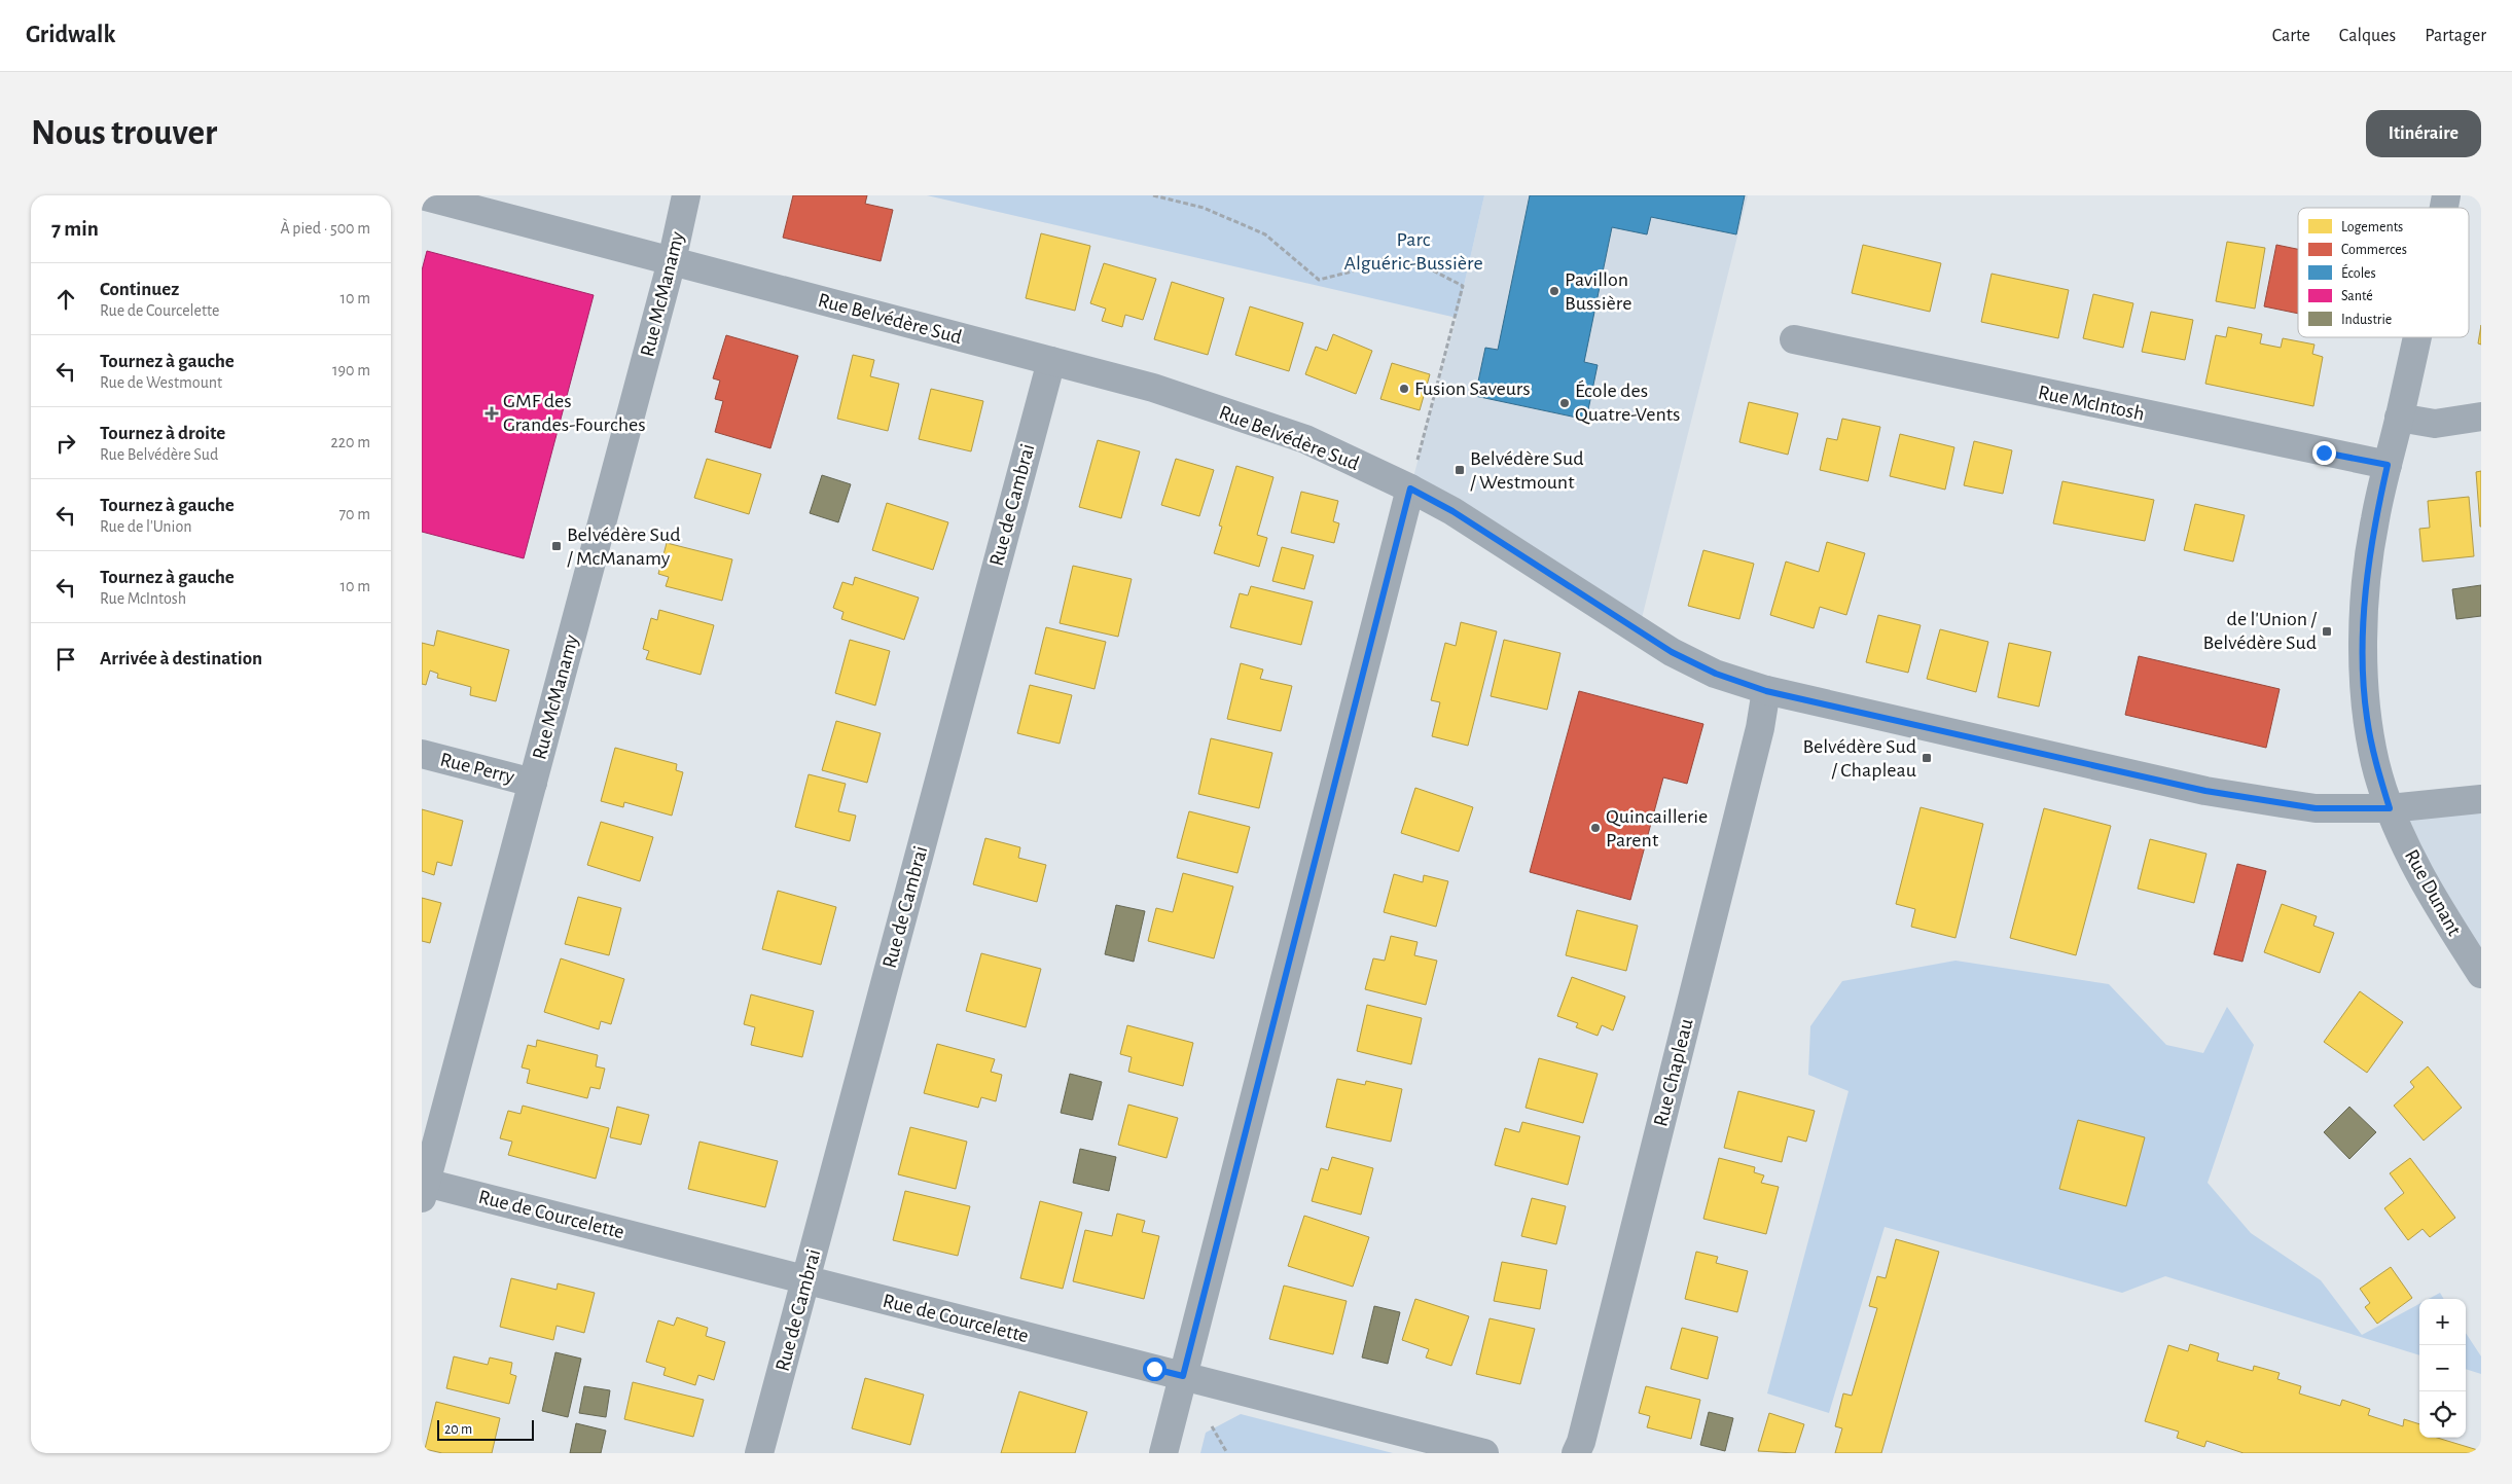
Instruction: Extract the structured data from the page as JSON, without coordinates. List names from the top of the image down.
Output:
{
  "streets": {
    "street": [
      "Rue McManamy",
      "Rue Belvédère Sud",
      "Rue McIntosh",
      "Rue de Cambrai",
      "Rue Perry",
      "Rue Dunant",
      "Rue Chapleau",
      "Rue de Courcelette"
    ]
  },
  "crossings": [
    ["Rue McManamy", "Rue Belvédère Sud"],
    ["Rue McManamy", "Rue Perry"],
    ["Rue McManamy", "Rue de Courcelette"],
    ["Rue Belvédère Sud", "Rue de Cambrai"],
    ["Rue Belvédère Sud", "Rue Dunant"],
    ["Rue Belvédère Sud", "Rue Chapleau"],
    ["Rue McIntosh", "Rue Dunant"],
    ["Rue de Cambrai", "Rue de Courcelette"]
  ],
  "parks": ["Parc Alguéric-Bussière"],
  "places": {
    "other": [
      "Pavillon Bussière",
      "Fusion Saveurs",
      "École des Quatre-Vents",
      "Quincaillerie Parent"
    ],
    "health": ["GMF des Grandes-Fourches"],
    "transit": [
      "Belvédère Sud / Westmount",
      "Belvédère Sud / McManamy",
      "de l'Union / Belvédère Sud",
      "Belvédère Sud / Chapleau"
    ]
  },
  "legend": [
    "Logements",
    "Commerces",
    "Écoles",
    "Santé",
    "Industrie"
  ],
  "scale_bar": "20 m",
  "page": {
    "header": "Gridwalk",
    "nav": ["Carte", "Calques", "Partager"],
    "buttons": "Itinéraire",
    "title": "Nous trouver",
    "heading": ["7 min", "À pied · 500 m"],
    "list": [
      ["Continuez", "Rue de Courcelette", "10 m"],
      ["Tournez à gauche", "Rue de Westmount", "190 m"],
      ["Tournez à droite", "Rue Belvédère Sud", "220 m"],
      ["Tournez à gauche", "Rue de l'Union", "70 m"],
      ["Tournez à gauche", "Rue McIntosh", "10 m"],
      "Arrivée à destination"
    ],
    "map_buttons": ["+", "−"],
    "scale": "20 m"
  }
}
